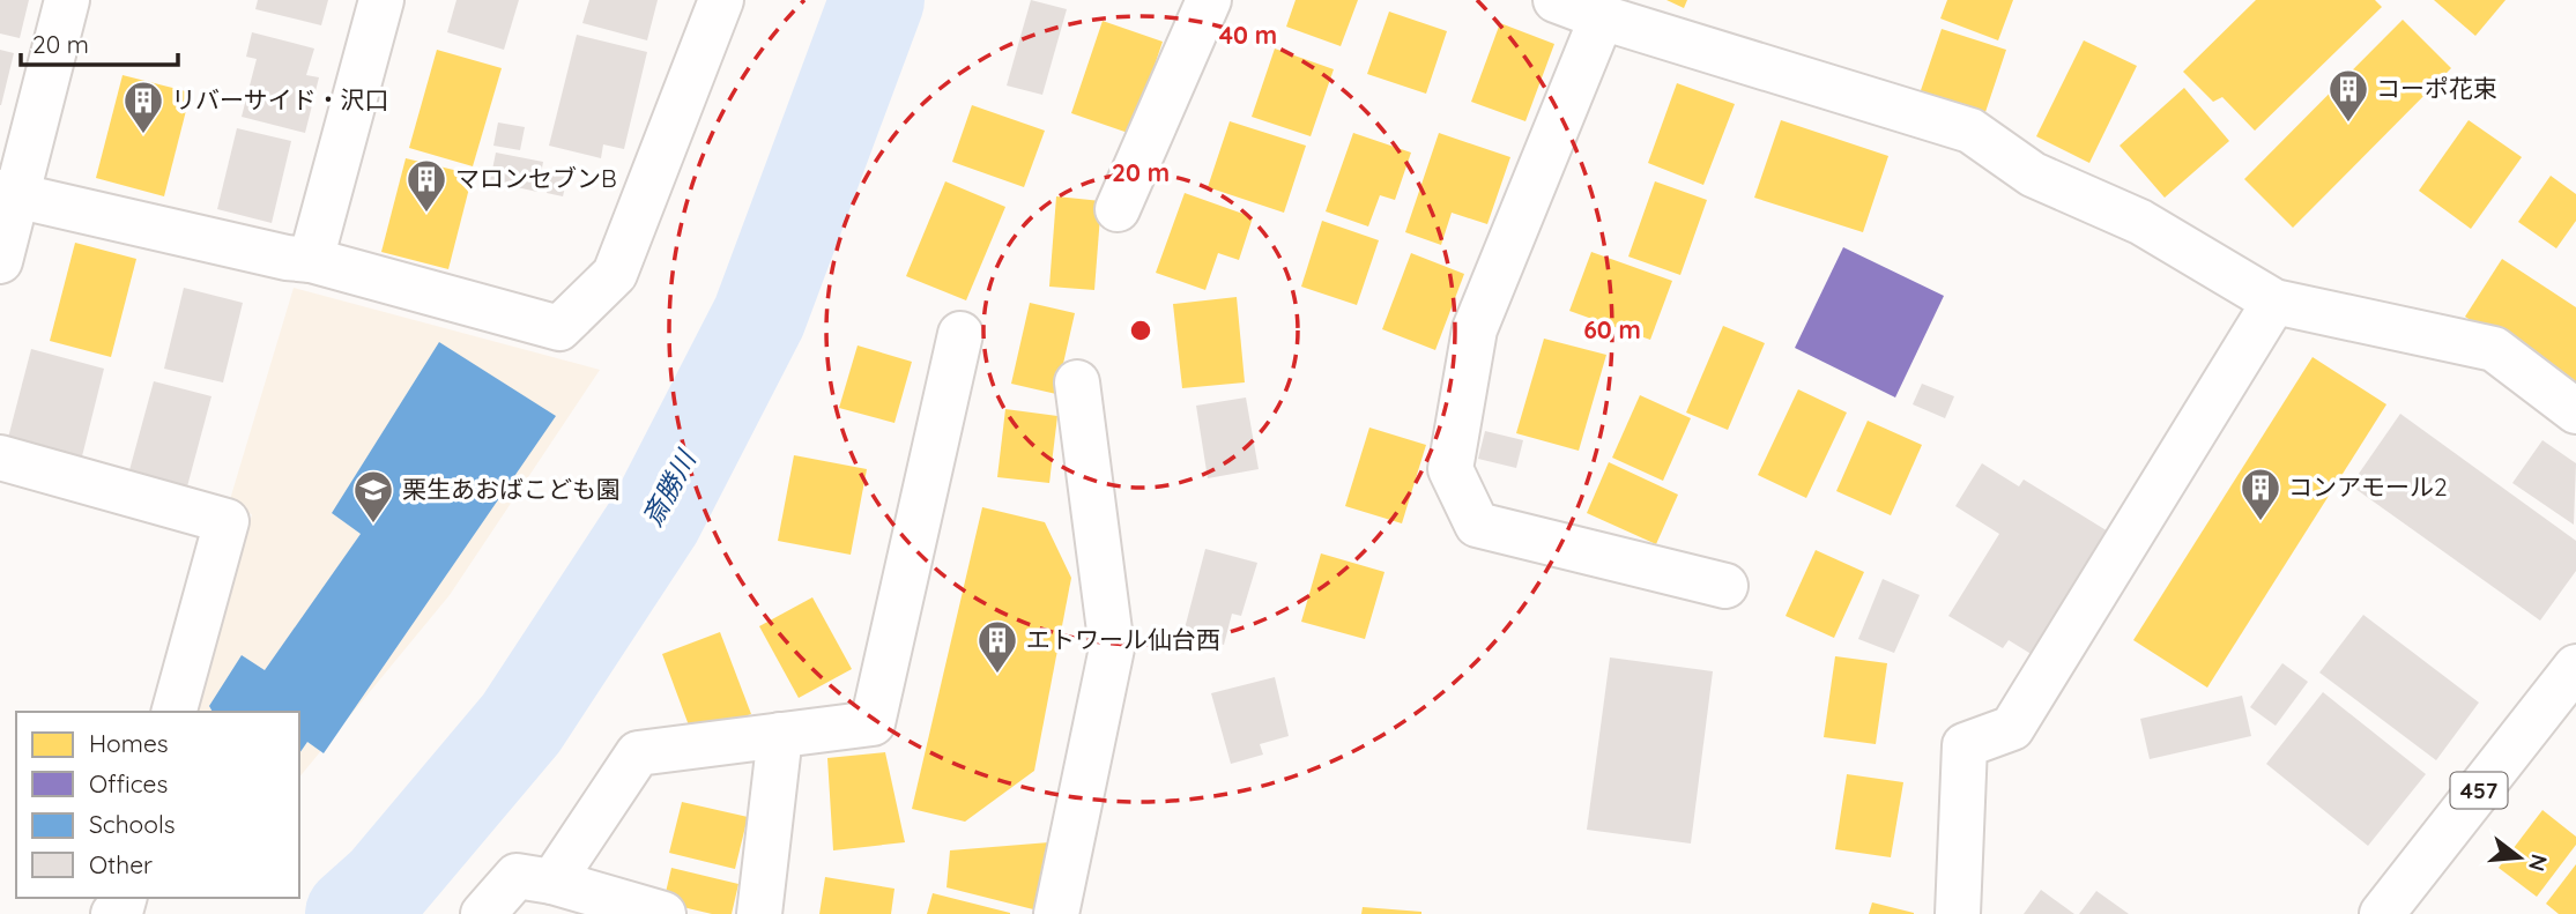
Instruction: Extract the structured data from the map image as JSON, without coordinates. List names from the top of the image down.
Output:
{
  "streets": {
    "main road": ["457"]
  },
  "water": ["斎勝川"],
  "places": {
    "building": [
      "コーポ花束",
      "リバーサイド・沢口",
      "マロンセブンB",
      "コンアモール2",
      "エトワール仙台西"
    ],
    "school or university": ["栗生あおばこども園"]
  },
  "legend": [
    "Homes",
    "Offices",
    "Schools",
    "Other"
  ],
  "scale_bar": "20 m",
  "north": "right",
  "rings": ["40 m", "20 m", "60 m"]
}
